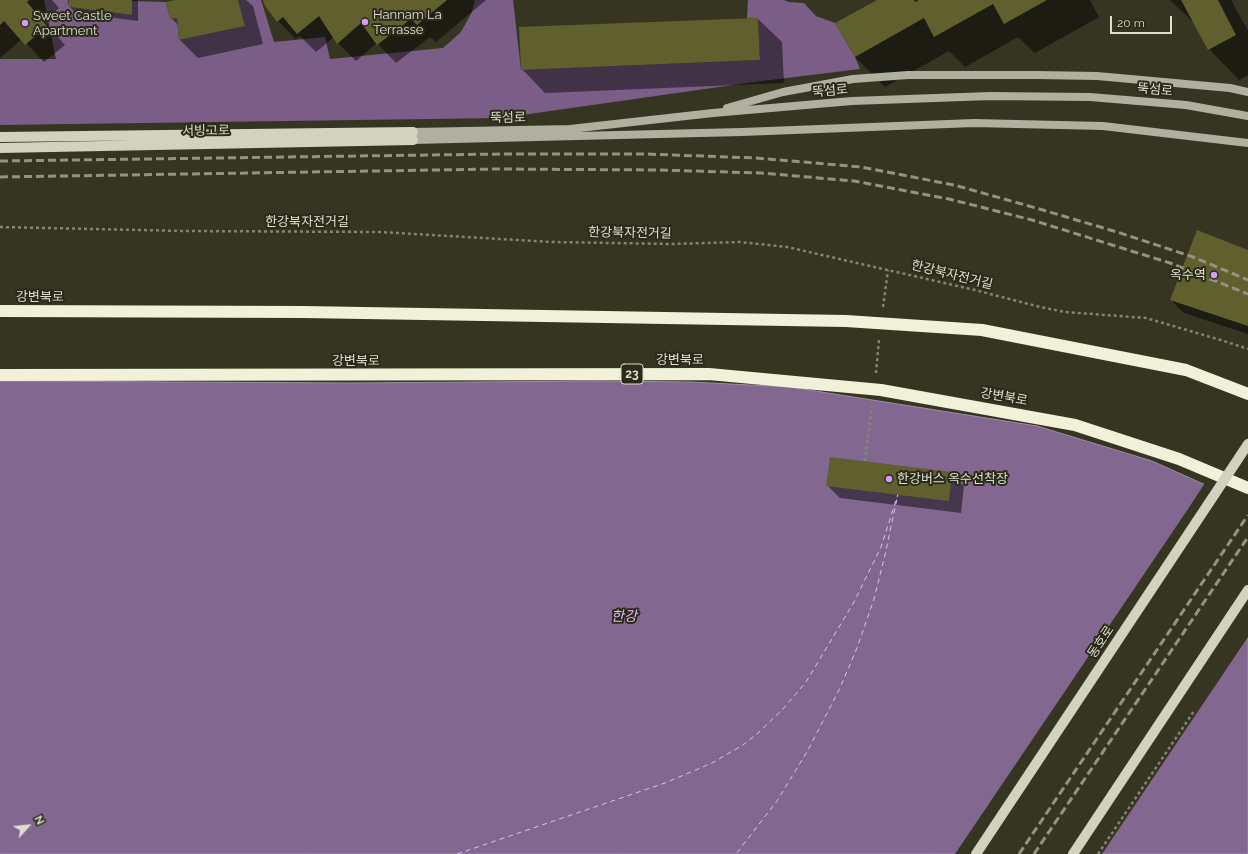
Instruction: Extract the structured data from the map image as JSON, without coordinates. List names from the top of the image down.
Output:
{
  "streets": {
    "highway": ["강변북로", "23"],
    "main road": ["뚝섬로", "서빙고로", "동호로"],
    "path": ["한강북자전거길"]
  },
  "crossings": [
    ["뚝섬로", "서빙고로"]
  ],
  "water": ["한강"],
  "places": [
    "Hannam La Terrasse",
    "Sweet Castle Apartment",
    "옥수역",
    "한강버스 옥수선착장"
  ],
  "scale_bar": "20 m",
  "north": "top right"
}
